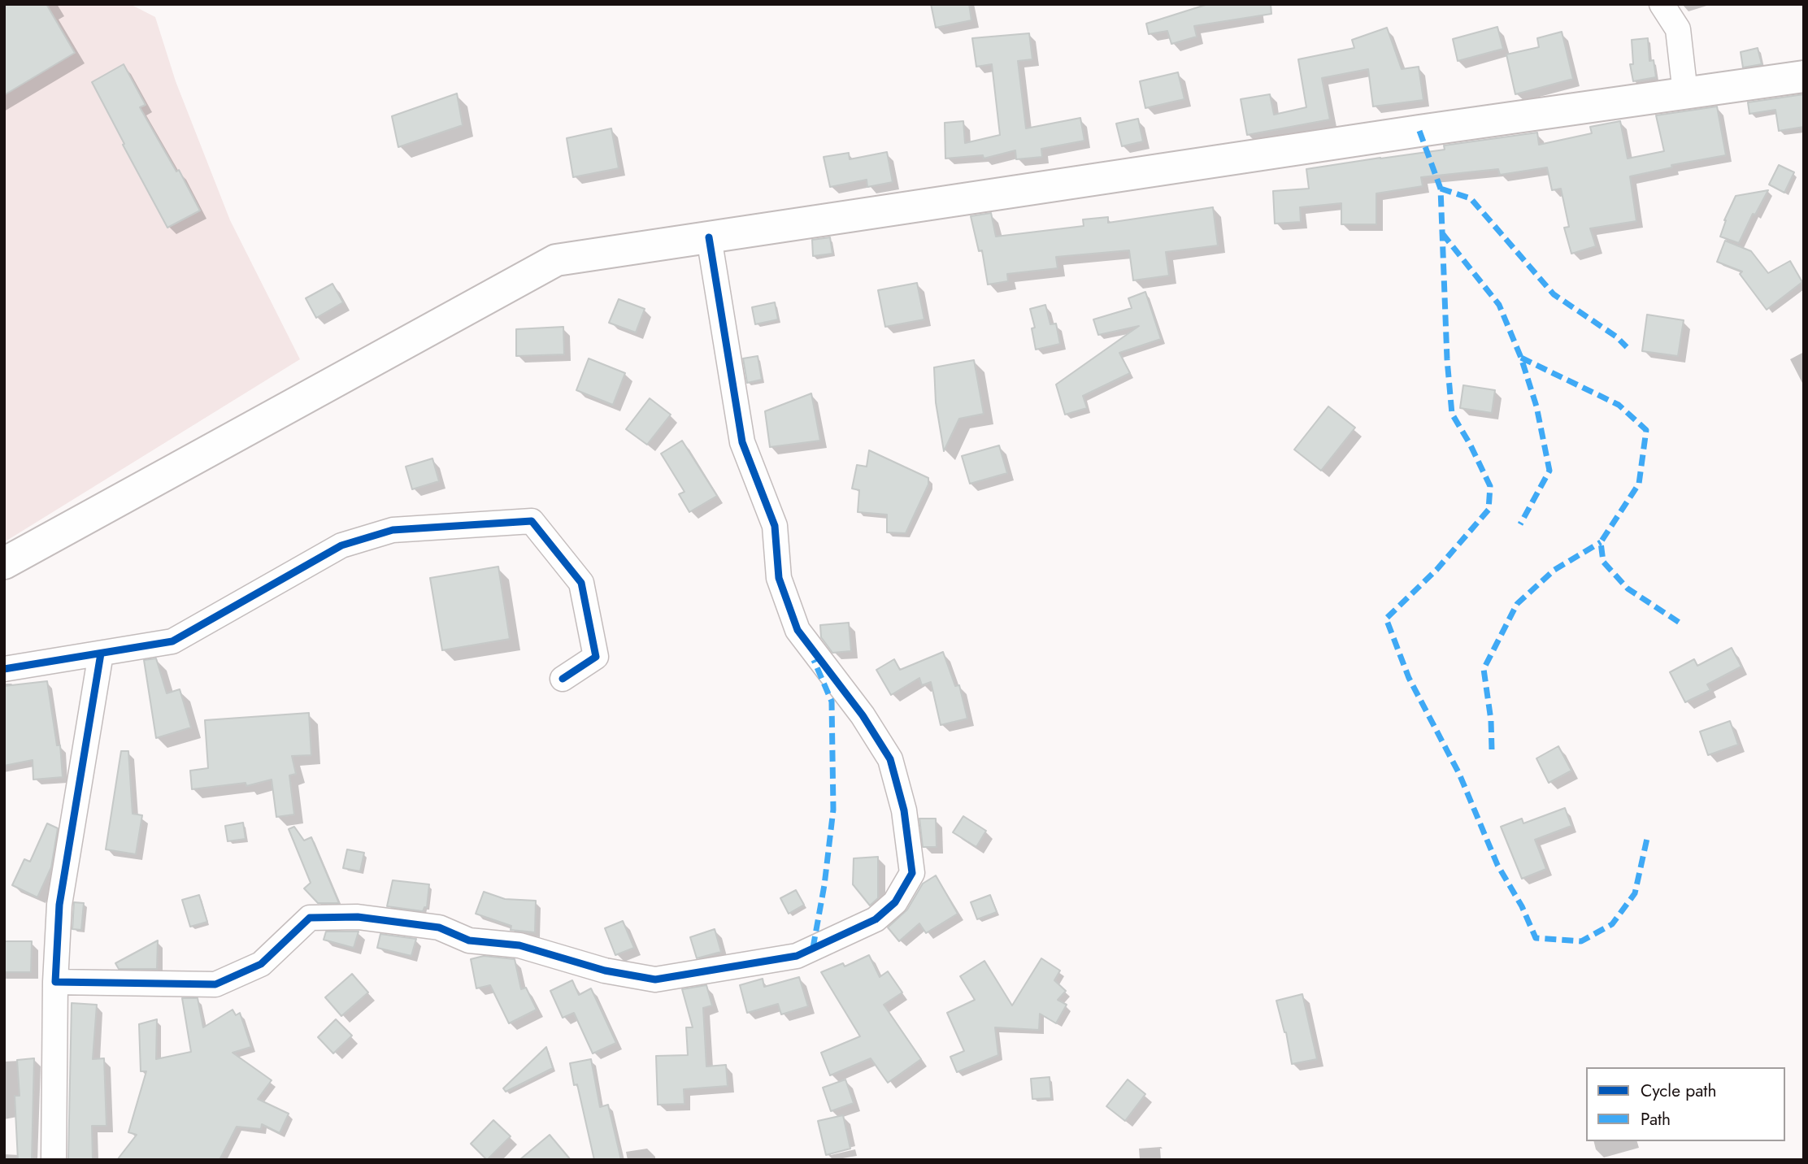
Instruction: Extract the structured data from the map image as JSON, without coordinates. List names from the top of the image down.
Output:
{
  "legend": ["Cycle path", "Path"]
}
